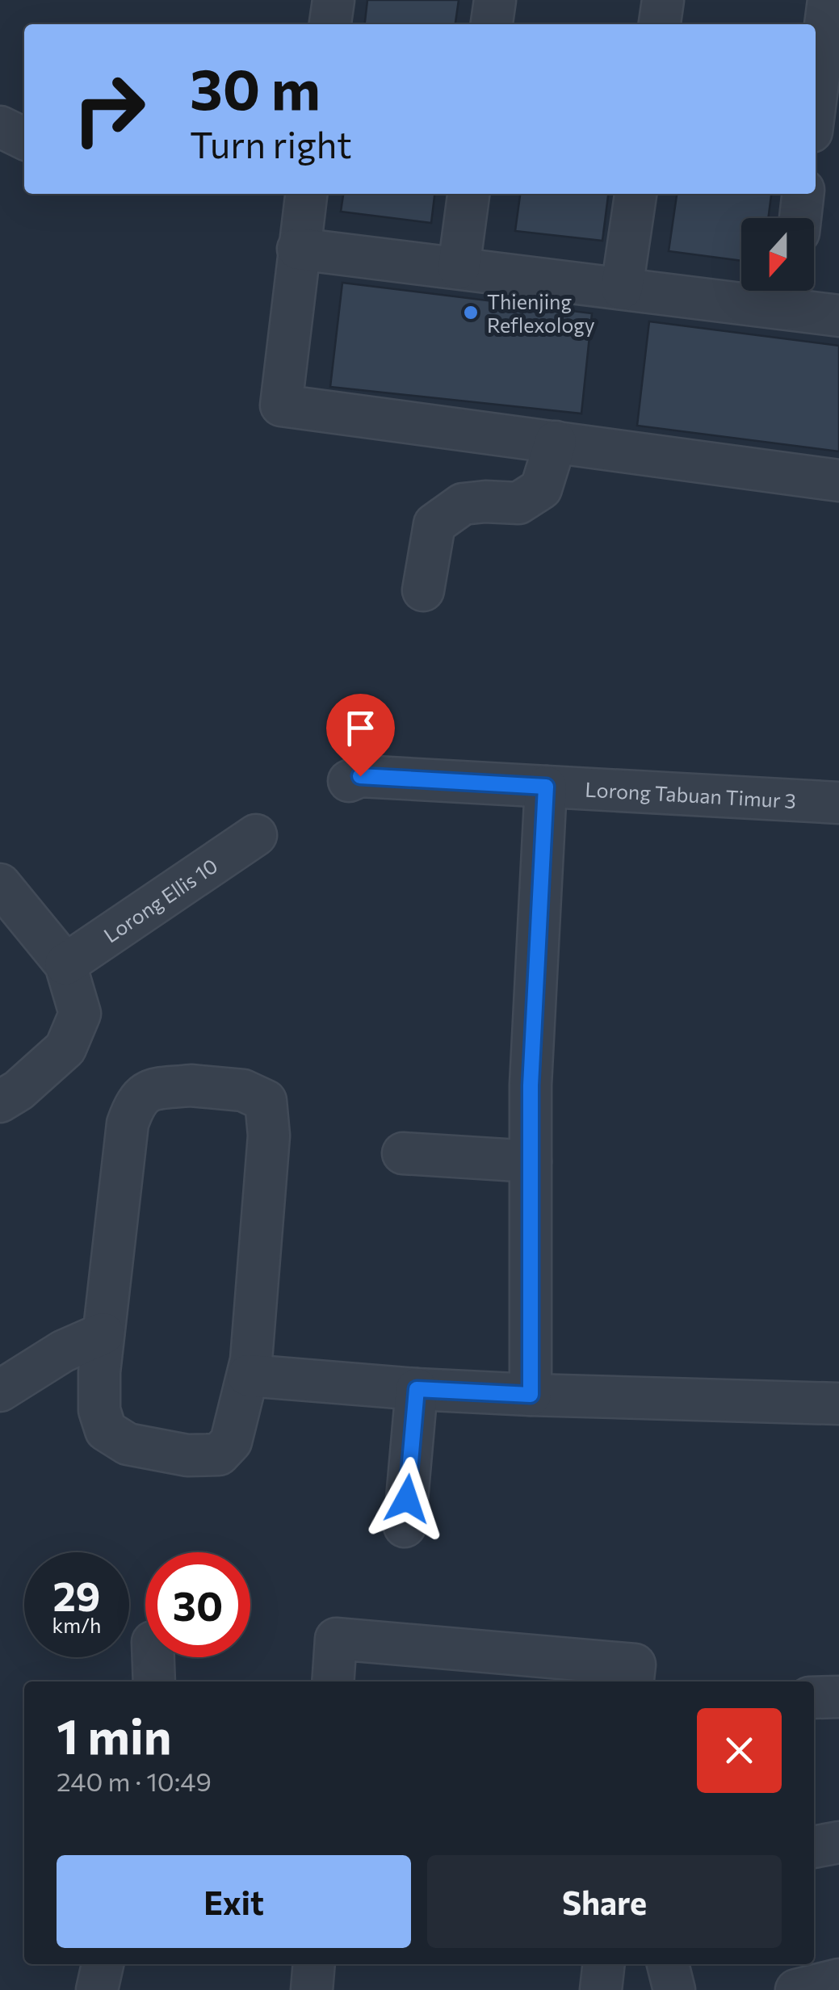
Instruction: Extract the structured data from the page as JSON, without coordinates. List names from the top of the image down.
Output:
{
  "streets": {
    "street": ["Lorong Tabuan Timur 3", "Lorong Ellis 10"]
  },
  "places": ["Thienjing Reflexology"],
  "north": "bottom",
  "page": {
    "turn": ["30 m", "Turn right"],
    "speed": "29 km/h",
    "limit": "30",
    "heading": ["1 min", "240 m · 10:49"],
    "buttons": ["Exit", "Share"]
  }
}
